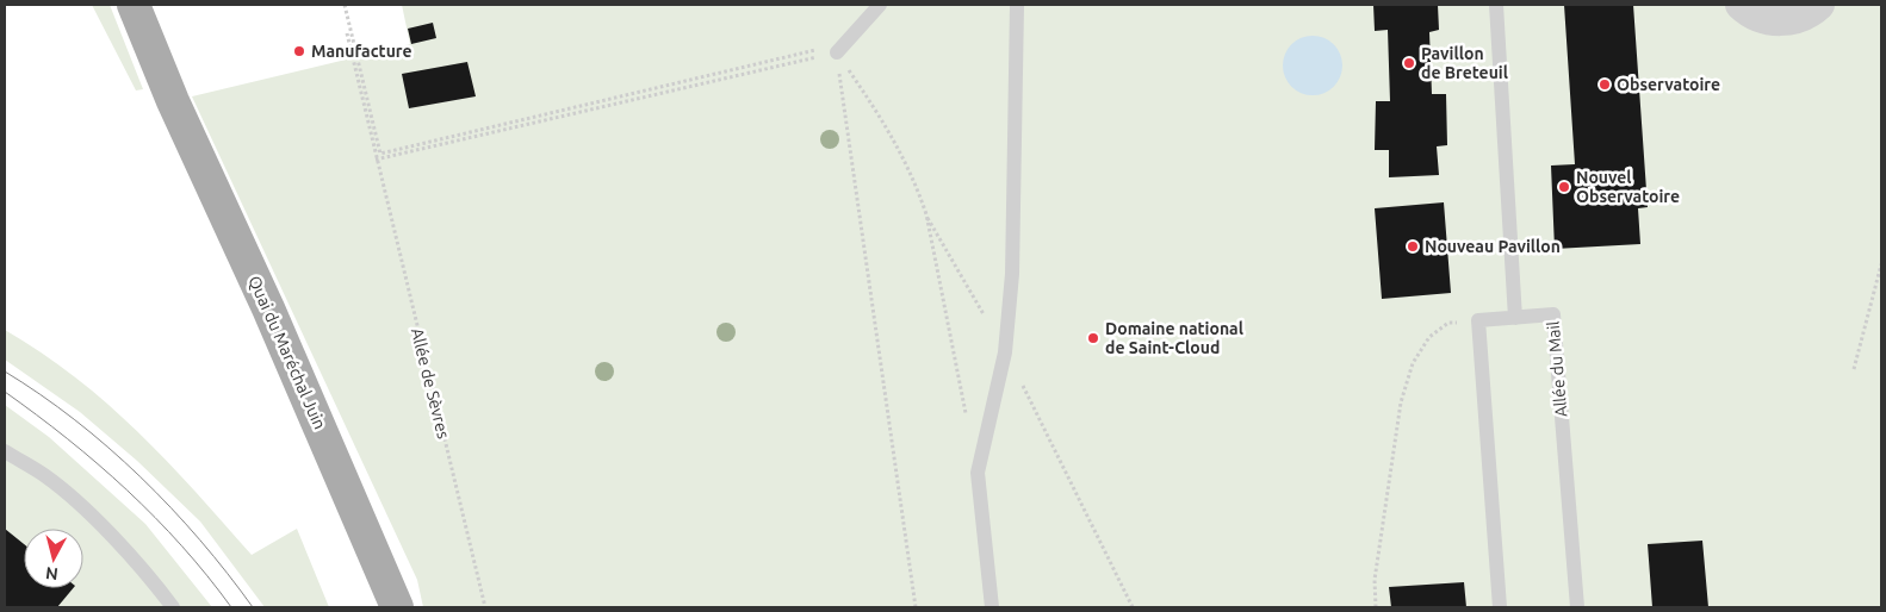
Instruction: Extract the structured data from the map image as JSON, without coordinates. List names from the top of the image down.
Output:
{
  "streets": {
    "main road": ["Quai du Maréchal Juin"],
    "lane": ["Allée du Mail"],
    "path": ["Allée de Sèvres"]
  },
  "places": [
    "Manufacture",
    "Pavillon de Breteuil",
    "Observatoire",
    "Nouvel Observatoire",
    "Nouveau Pavillon",
    "Domaine national de Saint-Cloud"
  ],
  "north": "bottom"
}
